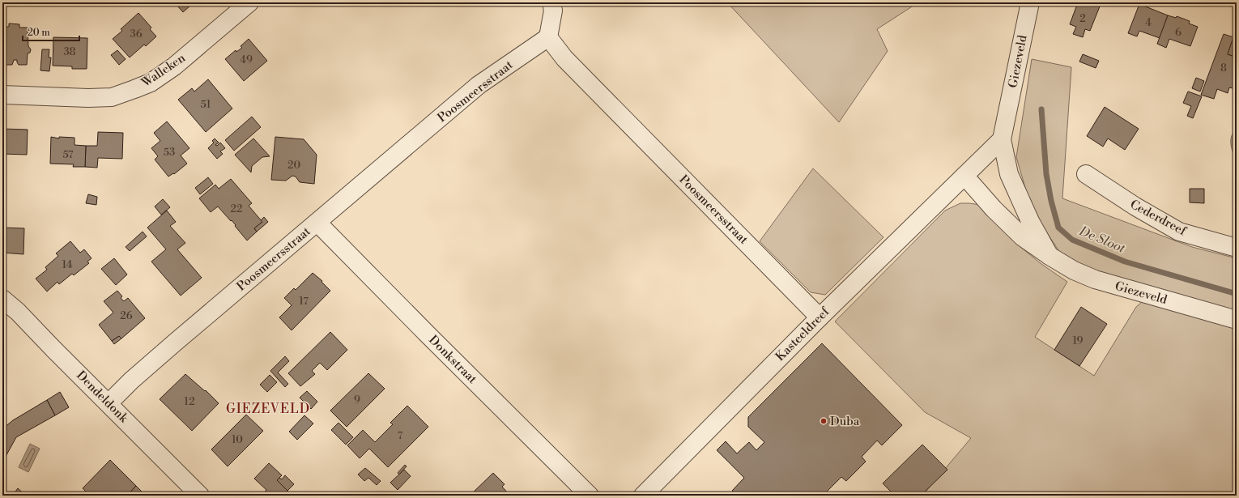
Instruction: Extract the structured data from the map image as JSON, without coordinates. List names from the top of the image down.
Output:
{
  "streets": {
    "street": [
      "Giezeveld",
      "Walleken",
      "Poosmeersstraat",
      "Cederdreef",
      "Kasteeldreef",
      "Donkstraat",
      "Dendeldonk"
    ]
  },
  "crossings": [
    ["Giezeveld", "Kasteeldreef"],
    ["Poosmeersstraat", "Kasteeldreef"],
    ["Poosmeersstraat", "Donkstraat"],
    ["Poosmeersstraat", "Dendeldonk"]
  ],
  "districts": ["GIEZEVELD"],
  "water": ["De Sloot"],
  "places": ["Duba"],
  "house_numbers": [
    "2",
    "4",
    "6",
    "36",
    "38",
    "49",
    "8",
    "51",
    "53",
    "57",
    "20",
    "22",
    "14",
    "17",
    "26",
    "19",
    "9",
    "12",
    "7",
    "10"
  ],
  "scale_bar": "20 m"
}
